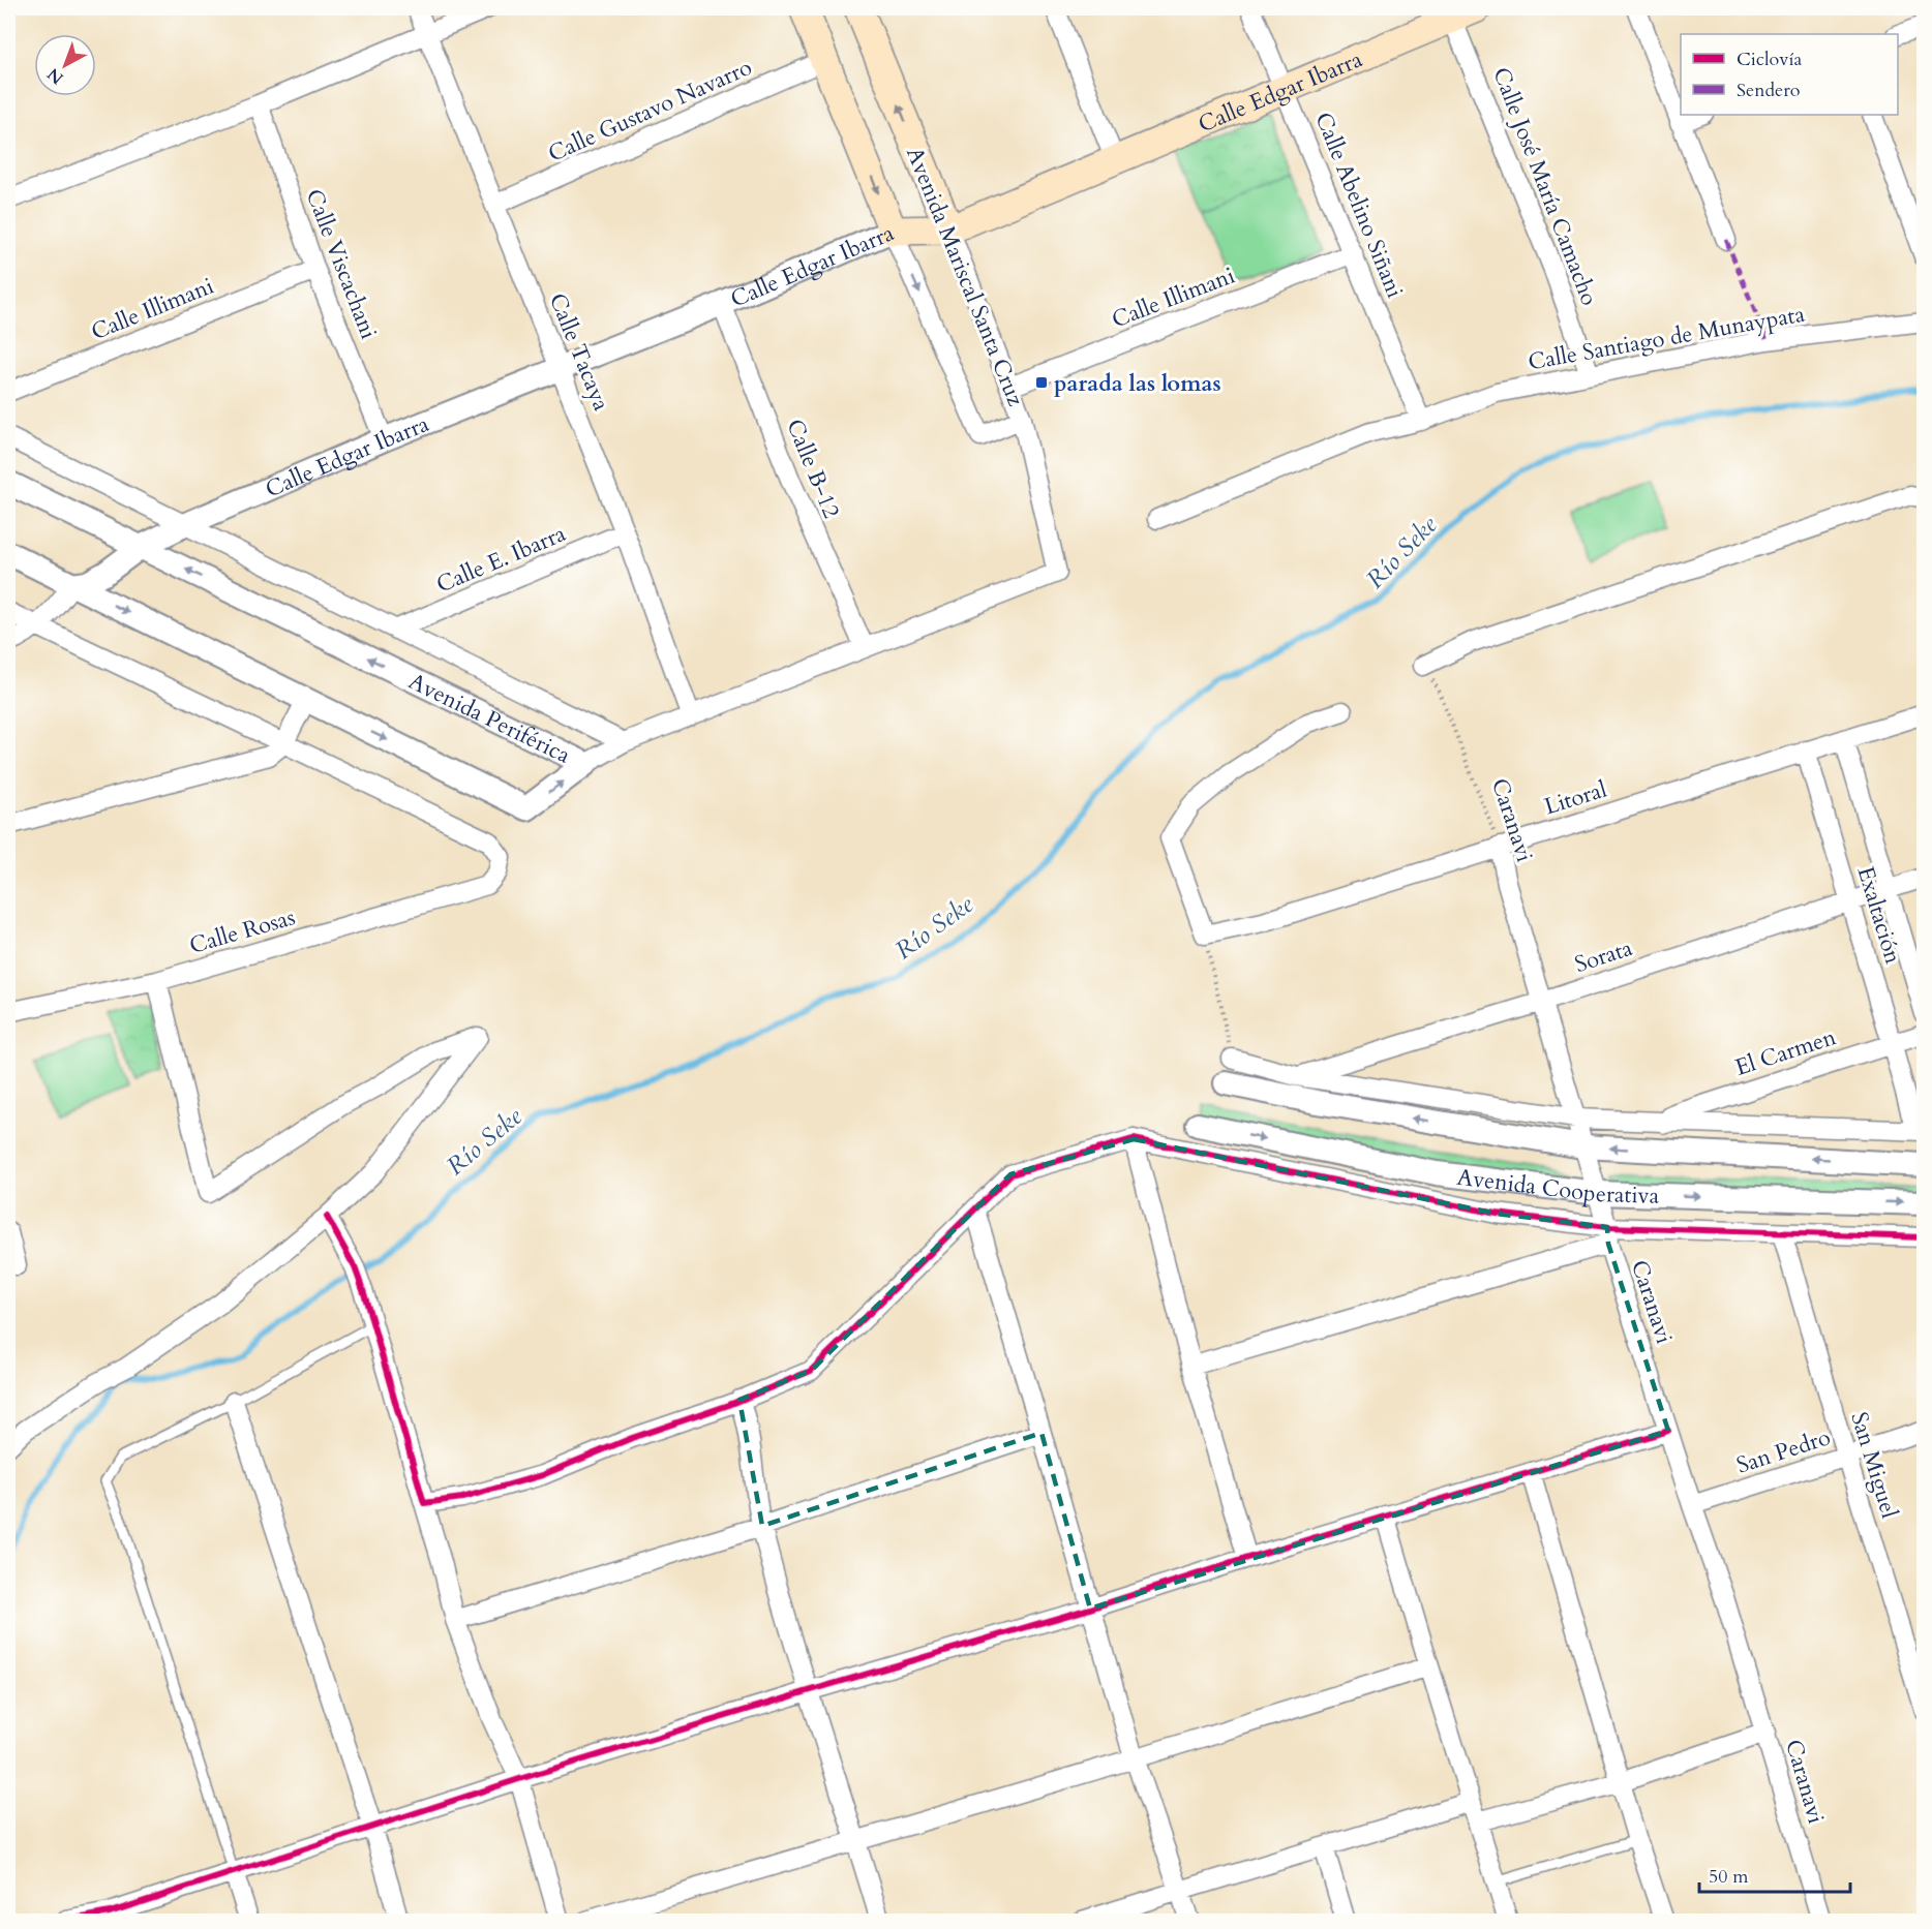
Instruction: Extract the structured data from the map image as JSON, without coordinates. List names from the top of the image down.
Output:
{
  "streets": {
    "main road": ["Calle Edgar Ibarra", "Avenida Mariscal Santa Cruz"],
    "street": [
      "Calle Gustavo Navarro",
      "Calle José María Camacho",
      "Calle Abelino Siñani",
      "Calle Viscachani",
      "Calle Illimani",
      "Calle Santiago de Munaypata",
      "Calle Tacaya",
      "Calle B-12",
      "Calle E. Ibarra",
      "Avenida Periférica",
      "Litoral",
      "Caranavi",
      "Exaltación",
      "Calle Rosas",
      "Sorata",
      "El Carmen",
      "Avenida Cooperativa",
      "San Pedro",
      "San Miguel"
    ]
  },
  "crossings": [
    ["Calle Edgar Ibarra", "Calle José María Camacho"],
    ["Calle Edgar Ibarra", "Calle Abelino Siñani"],
    ["Calle Edgar Ibarra", "Calle Viscachani"],
    ["Calle Edgar Ibarra", "Avenida Mariscal Santa Cruz"],
    ["Calle Edgar Ibarra", "Calle Tacaya"],
    ["Calle Edgar Ibarra", "Calle B-12"],
    ["Calle Edgar Ibarra", "Avenida Periférica"],
    ["Calle Gustavo Navarro", "Avenida Mariscal Santa Cruz"],
    ["Calle Gustavo Navarro", "Calle Tacaya"],
    ["Calle José María Camacho", "Calle Santiago de Munaypata"],
    ["Calle Abelino Siñani", "Calle Illimani"],
    ["Calle Abelino Siñani", "Calle Santiago de Munaypata"],
    ["Calle Viscachani", "Calle Illimani"],
    ["Avenida Mariscal Santa Cruz", "Calle Illimani"],
    ["Calle Tacaya", "Calle E. Ibarra"],
    ["Litoral", "Caranavi"],
    ["Litoral", "Exaltación"],
    ["Caranavi", "Sorata"],
    ["Caranavi", "Avenida Cooperativa"],
    ["Caranavi", "San Pedro"],
    ["Exaltación", "Sorata"],
    ["Exaltación", "El Carmen"],
    ["San Pedro", "San Miguel"]
  ],
  "water": ["Río Seke"],
  "places": {
    "transit": ["parada las lomas"]
  },
  "legend": ["Ciclovía", "Sendero"],
  "scale_bar": "50 m",
  "north": "bottom left"
}
